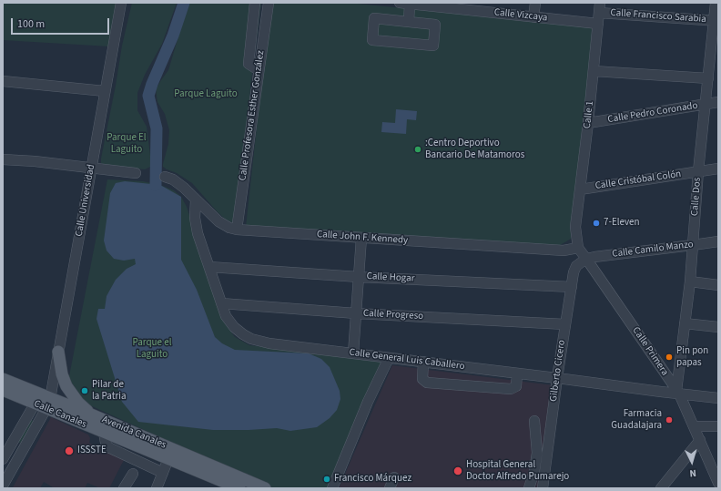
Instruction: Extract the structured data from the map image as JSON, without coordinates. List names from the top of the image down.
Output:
{
  "streets": {
    "main road": ["Calle Canales", "Avenida Canales"],
    "street": [
      "Calle Vizcaya",
      "Calle Francisco Sarabia",
      "Calle Pedro Coronado",
      "Calle 1",
      "Calle Profesora Esther González",
      "Calle Cristóbal Colón",
      "Calle Dos",
      "Calle Universidad",
      "Calle John F. Kennedy",
      "Calle Camilo Manzo",
      "Calle Hogar",
      "Calle Progreso",
      "Calle Primera",
      "Calle General Luis Caballero",
      "Gilberto Cicero"
    ]
  },
  "crossings": [
    ["Calle Vizcaya", "Calle 1"],
    ["Calle Francisco Sarabia", "Calle 1"],
    ["Calle Francisco Sarabia", "Calle Dos"],
    ["Calle Pedro Coronado", "Calle 1"],
    ["Calle Pedro Coronado", "Calle Dos"],
    ["Calle 1", "Calle Cristóbal Colón"],
    ["Calle 1", "Calle Primera"],
    ["Calle Profesora Esther González", "Calle John F. Kennedy"],
    ["Calle Cristóbal Colón", "Calle Dos"],
    ["Calle Dos", "Calle Camilo Manzo"],
    ["Calle Dos", "Calle Primera"],
    ["Calle Dos", "Calle General Luis Caballero"],
    ["Calle Universidad", "Calle Canales"],
    ["Calle Universidad", "Avenida Canales"],
    ["Calle John F. Kennedy", "Calle Primera"],
    ["Calle John F. Kennedy", "Calle General Luis Caballero"],
    ["Calle Camilo Manzo", "Calle Primera"],
    ["Calle Camilo Manzo", "Gilberto Cicero"],
    ["Calle Hogar", "Calle General Luis Caballero"],
    ["Calle Hogar", "Gilberto Cicero"],
    ["Calle Progreso", "Calle General Luis Caballero"],
    ["Calle Progreso", "Gilberto Cicero"],
    ["Calle Primera", "Calle General Luis Caballero"],
    ["Calle Primera", "Gilberto Cicero"],
    ["Calle General Luis Caballero", "Gilberto Cicero"],
    ["Calle Canales", "Avenida Canales"]
  ],
  "parks": ["Parque Laguito", "Parque El Laguito", "Parque el Laguito"],
  "places": [
    ":Centro Deportivo Bancario De Matamoros",
    "7-Eleven",
    "Pin pon papas",
    "Pilar de la Patria",
    "Farmacia Guadalajara",
    "ISSSTE",
    "Hospital General Doctor Alfredo Pumarejo",
    "Francisco Márquez"
  ],
  "scale_bar": "100 m",
  "north": "bottom"
}
